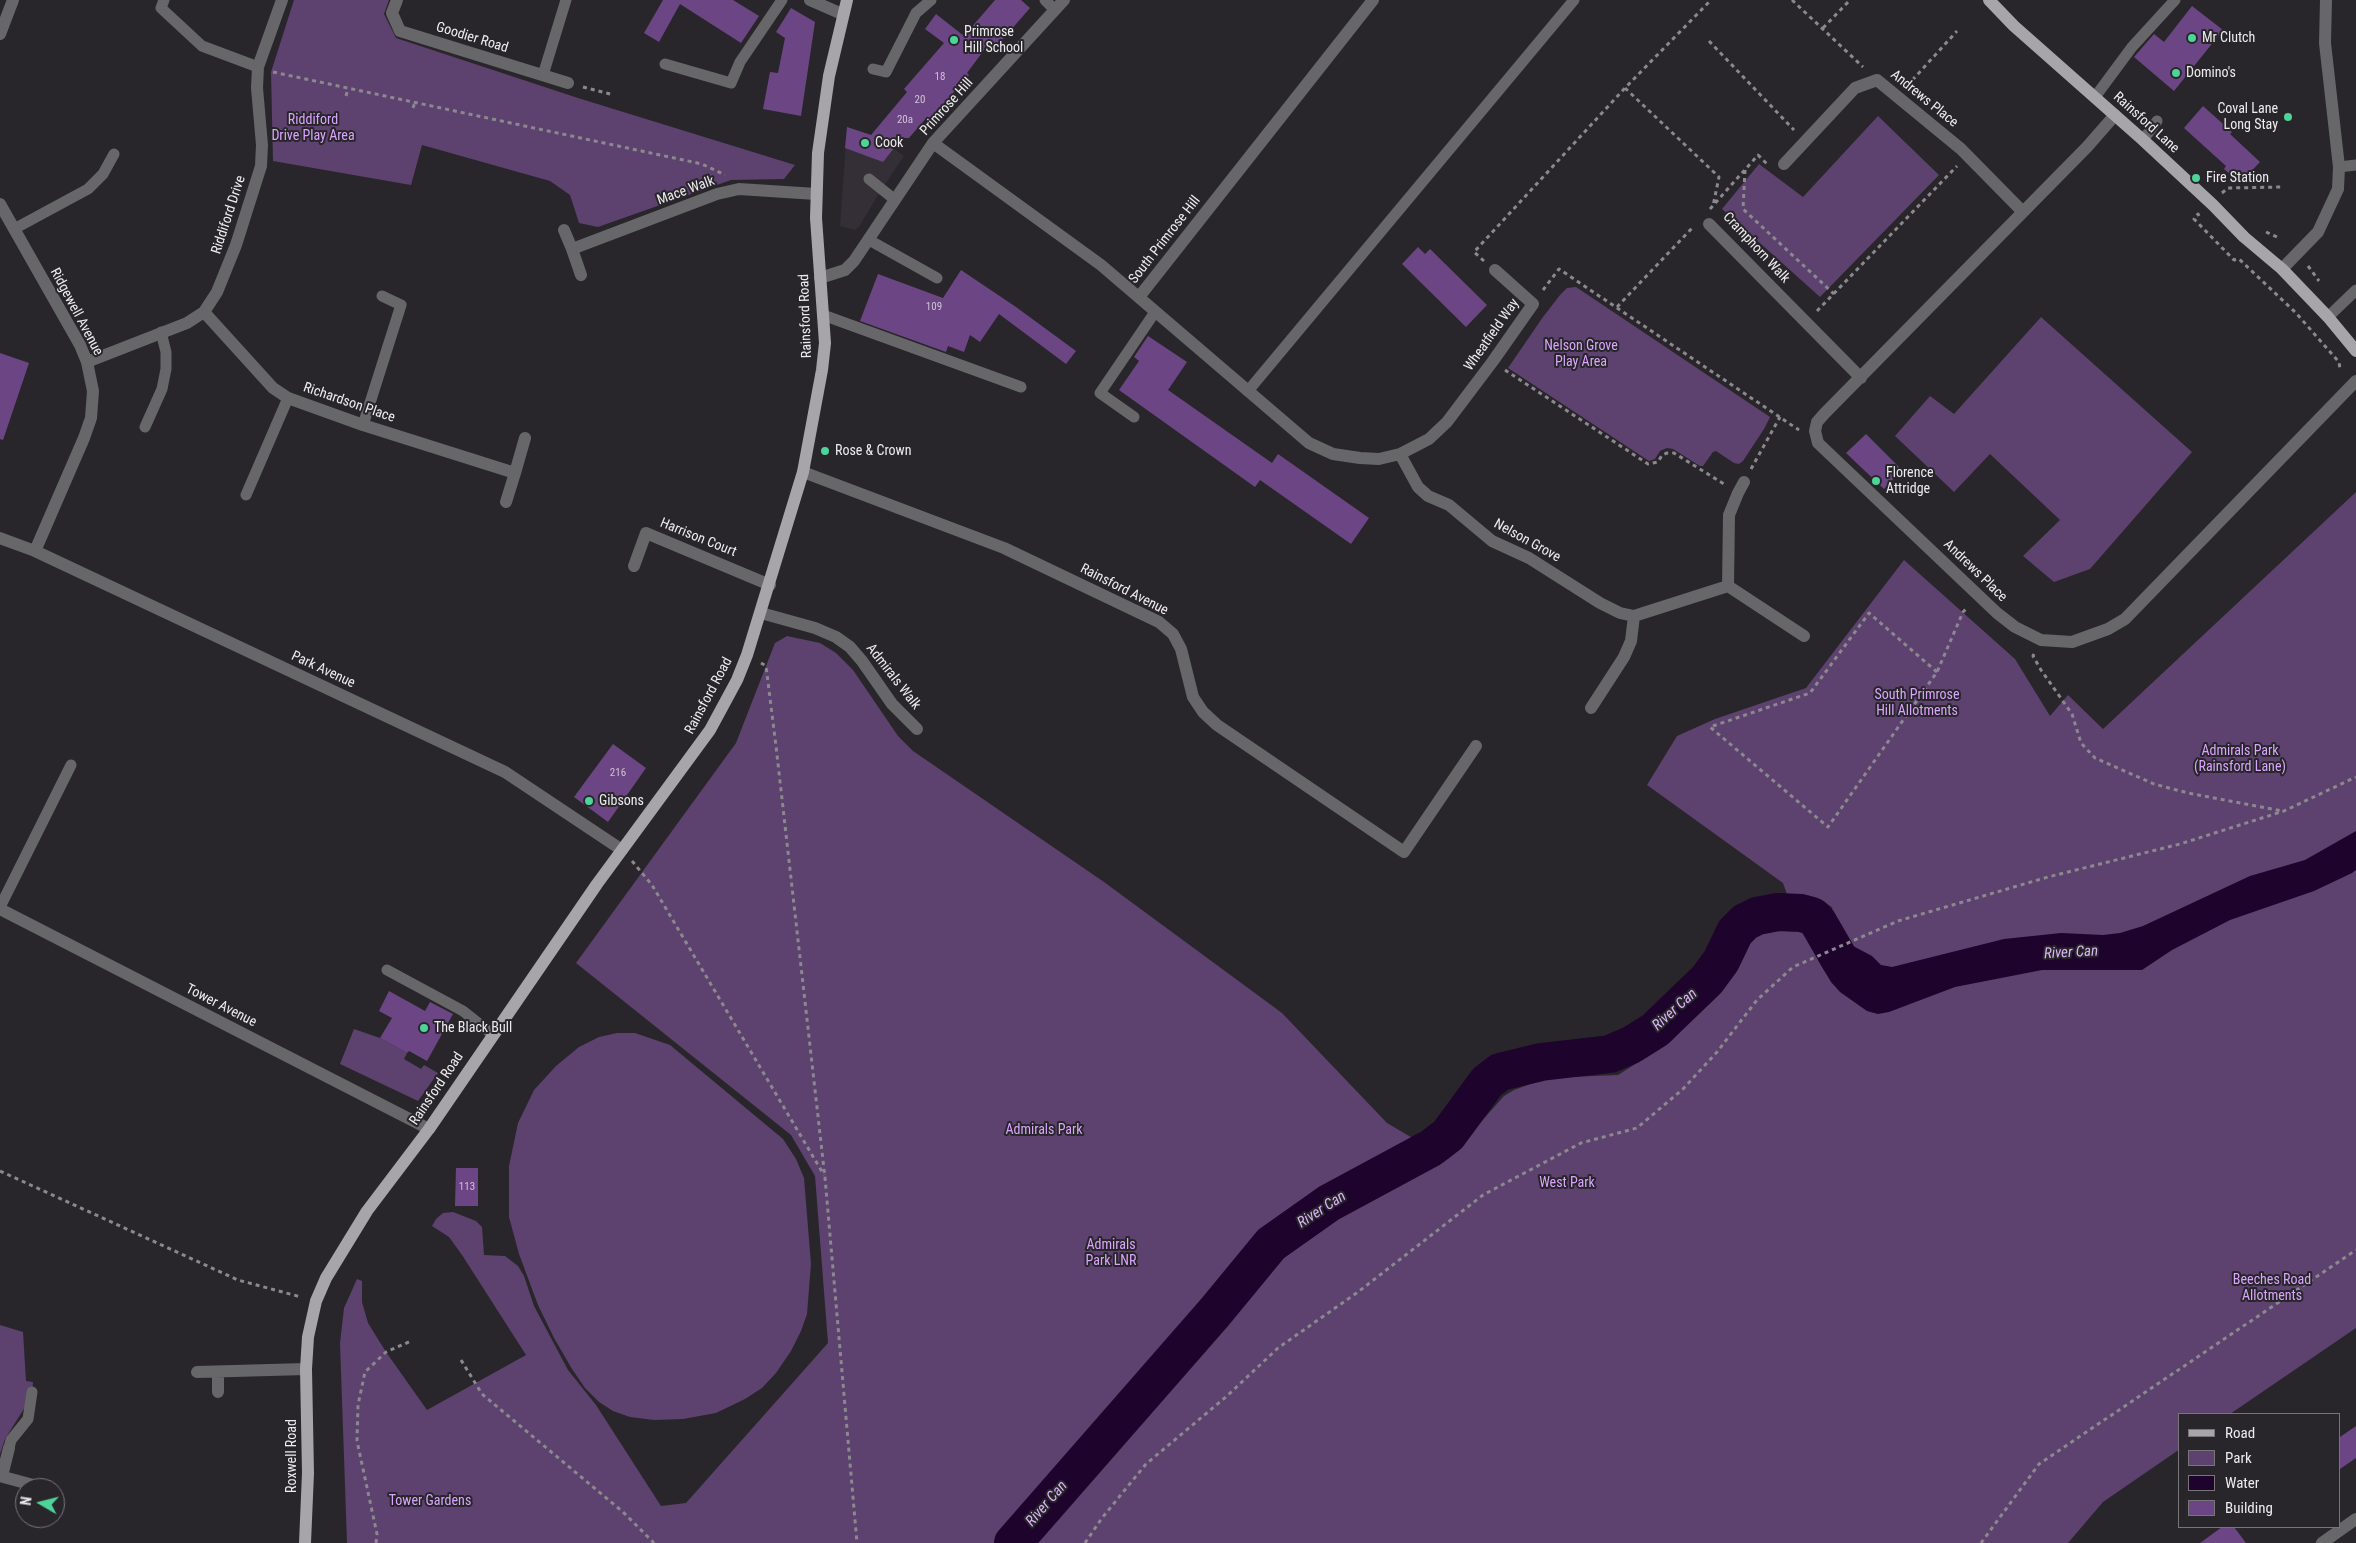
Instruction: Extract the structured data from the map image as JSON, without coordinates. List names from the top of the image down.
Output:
{
  "streets": {
    "main road": ["Rainsford Lane", "Rainsford Road", "Roxwell Road"],
    "street": [
      "Goodier Road",
      "Andrews Place",
      "Primrose Hill",
      "Mace Walk",
      "Riddiford Drive",
      "South Primrose Hill",
      "Cramphorn Walk",
      "Ridgewell Avenue",
      "Wheatfield Way",
      "Richardson Place",
      "Harrison Court",
      "Nelson Grove",
      "Rainsford Avenue",
      "Park Avenue",
      "Admirals Walk",
      "Tower Avenue"
    ]
  },
  "crossings": [
    ["Primrose Hill", "South Primrose Hill"],
    ["Primrose Hill", "Rainsford Road"],
    ["Mace Walk", "Rainsford Road"],
    ["Riddiford Drive", "Ridgewell Avenue"],
    ["Riddiford Drive", "Richardson Place"],
    ["South Primrose Hill", "Wheatfield Way"],
    ["Ridgewell Avenue", "Park Avenue"],
    ["Rainsford Road", "Harrison Court"],
    ["Rainsford Road", "Rainsford Avenue"],
    ["Rainsford Road", "Park Avenue"],
    ["Rainsford Road", "Admirals Walk"],
    ["Rainsford Road", "Tower Avenue"],
    ["Rainsford Road", "Roxwell Road"],
    ["Wheatfield Way", "Nelson Grove"]
  ],
  "water": ["River Can"],
  "parks": [
    "Riddiford Drive Play Area",
    "Nelson Grove Play Area",
    "South Primrose Hill Allotments",
    "Admirals Park (Rainsford Lane)",
    "Admirals Park",
    "West Park",
    "Admirals Park LNR",
    "Beeches Road Allotments",
    "Tower Gardens"
  ],
  "places": [
    "Mr Clutch",
    "Primrose Hill School",
    "Domino's",
    "Coval Lane Long Stay",
    "Cook",
    "Fire Station",
    "Rose & Crown",
    "Florence Attridge",
    "Gibsons",
    "The Black Bull"
  ],
  "house_numbers": [
    "18",
    "20",
    "20a",
    "109",
    "216",
    "113"
  ],
  "legend": [
    "Road",
    "Park",
    "Water",
    "Building"
  ],
  "north": "left"
}
